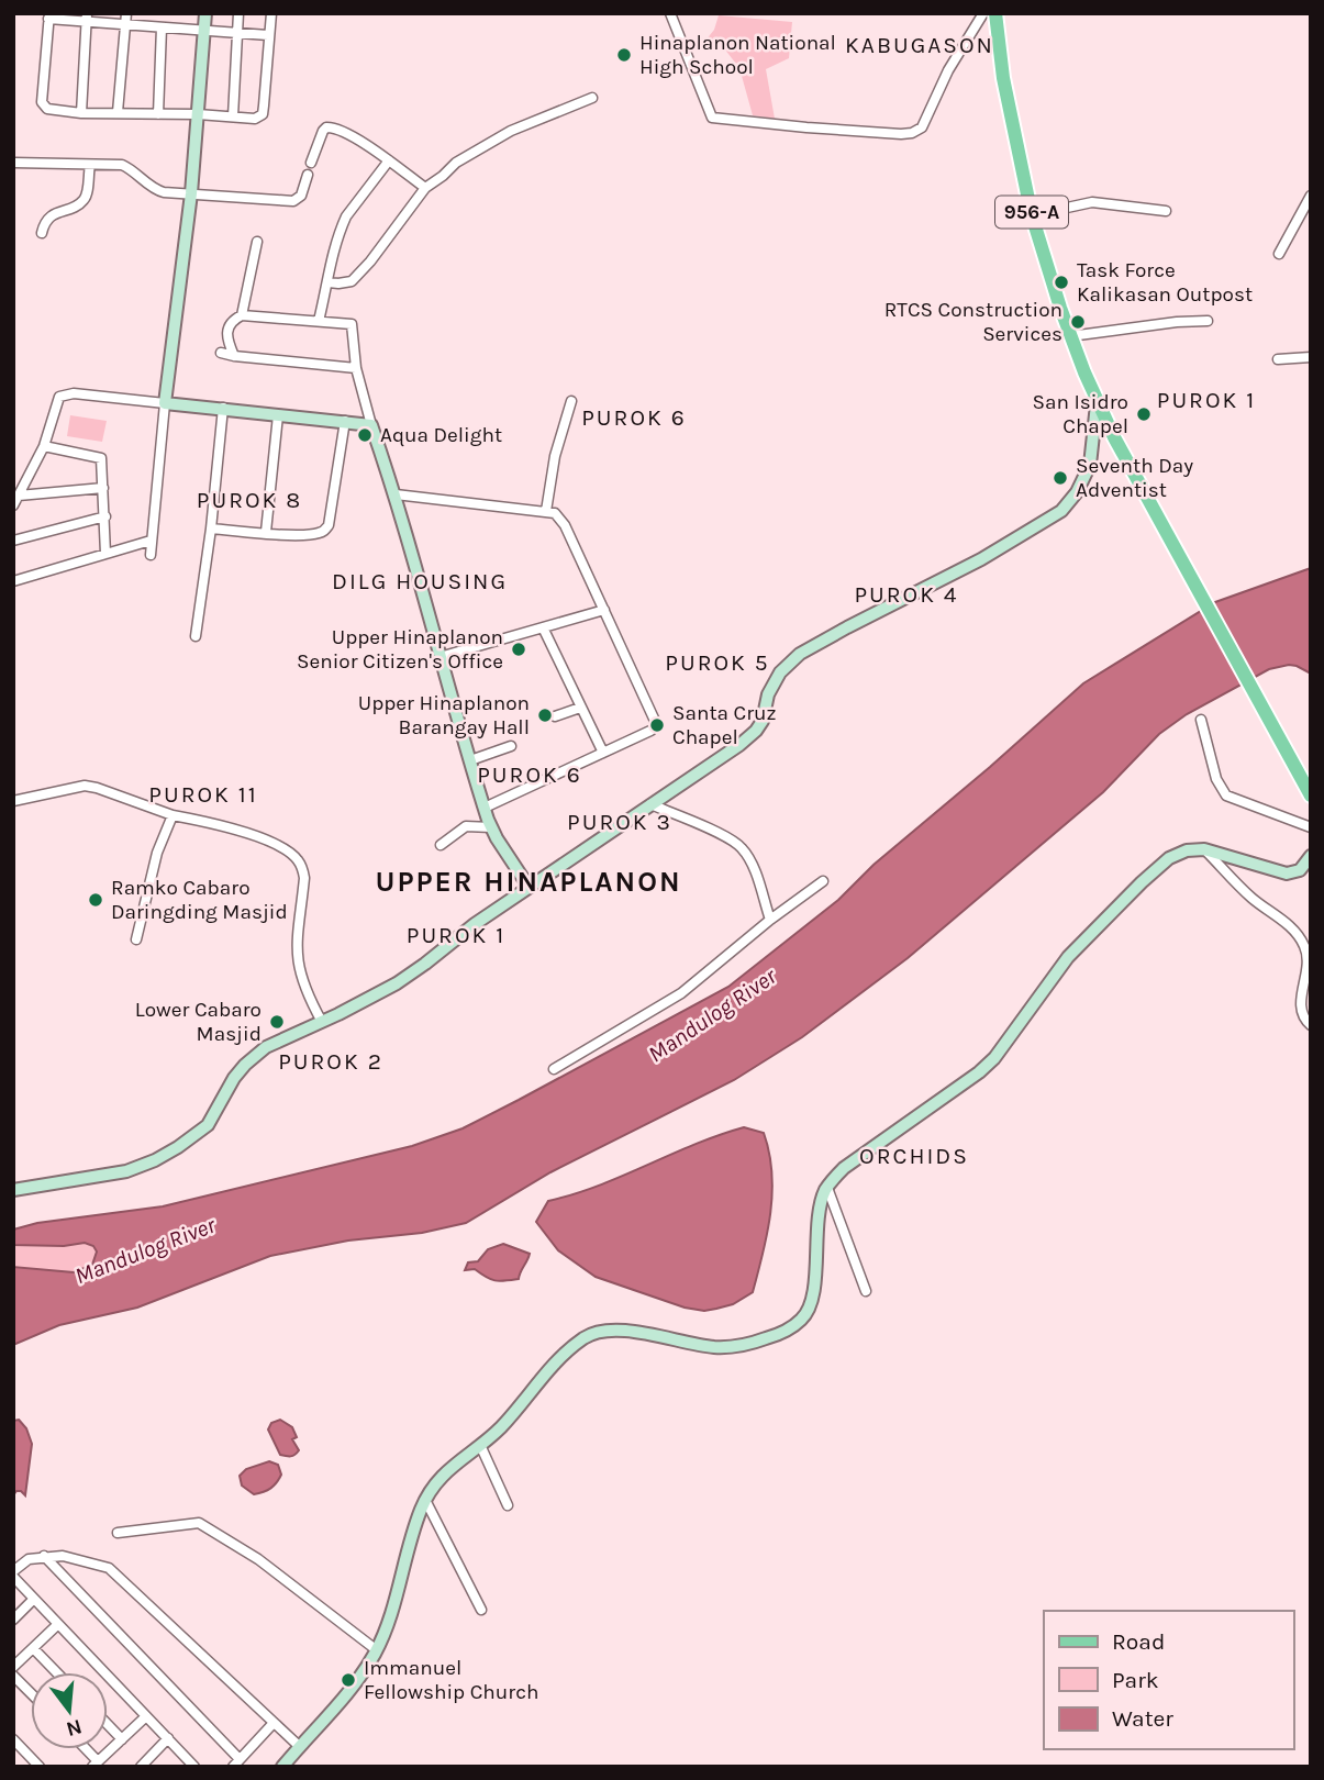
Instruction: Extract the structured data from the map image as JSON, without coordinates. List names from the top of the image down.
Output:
{
  "streets": {
    "main road": ["956-A"]
  },
  "districts": [
    "KABUGASON",
    "PUROK 1",
    "PUROK 6",
    "PUROK 8",
    "DILG HOUSING",
    "PUROK 4",
    "PUROK 5",
    "PUROK 6",
    "PUROK 11",
    "PUROK 3",
    "UPPER HINAPLANON",
    "PUROK 1",
    "PUROK 2",
    "ORCHIDS"
  ],
  "water": ["Mandulog River"],
  "places": [
    "Hinaplanon National High School",
    "Task Force Kalikasan Outpost",
    "RTCS Construction Services",
    "San Isidro Chapel",
    "Aqua Delight",
    "Seventh Day Adventist",
    "Upper Hinaplanon Senior Citizen's Office",
    "Upper Hinaplanon Barangay Hall",
    "Santa Cruz Chapel",
    "Ramko Cabaro Daringding Masjid",
    "Lower Cabaro Masjid",
    "Immanuel Fellowship Church"
  ],
  "legend": ["Road", "Park", "Water"],
  "north": "bottom"
}
